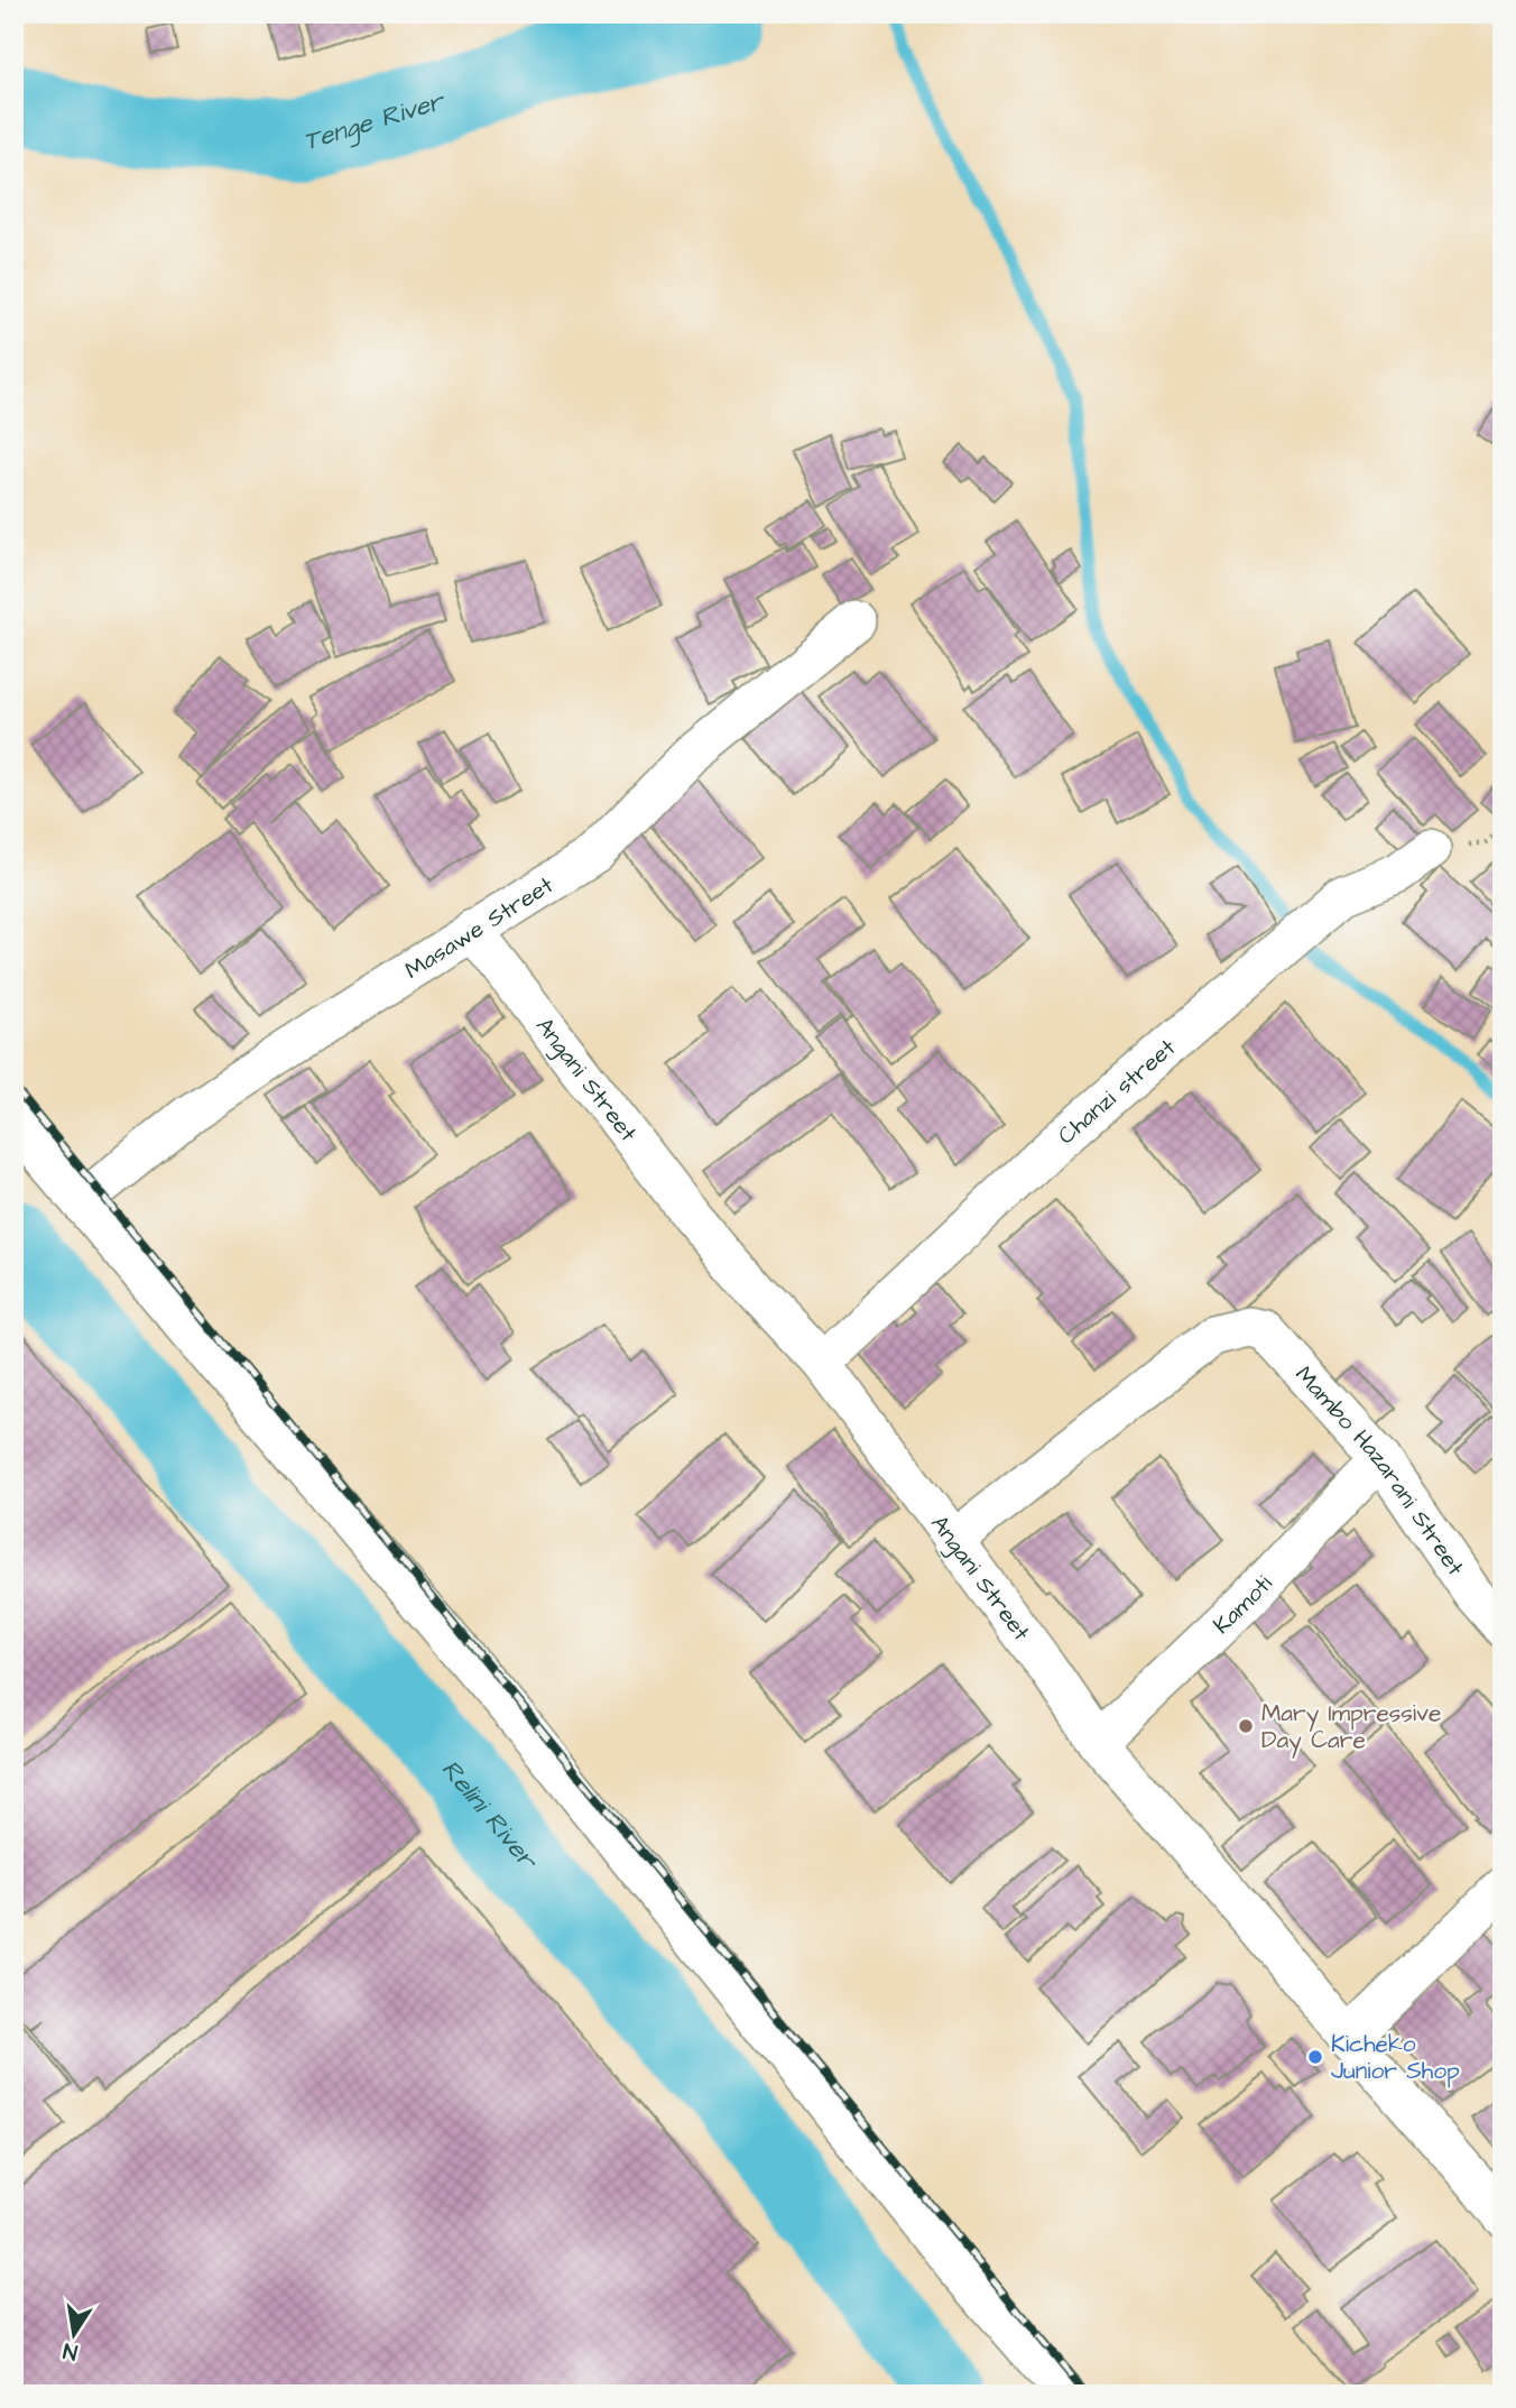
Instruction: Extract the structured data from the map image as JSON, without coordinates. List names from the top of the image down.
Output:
{
  "streets": {
    "street": [
      "Masawe Street",
      "Angani Street",
      "Chanzi street",
      "Mambo Hazarani Street",
      "Kamoti"
    ]
  },
  "crossings": [
    ["Masawe Street", "Angani Street"],
    ["Angani Street", "Chanzi street"],
    ["Angani Street", "Mambo Hazarani Street"],
    ["Angani Street", "Kamoti"],
    ["Mambo Hazarani Street", "Kamoti"]
  ],
  "water": ["Tenge River", "Relini River"],
  "places": ["Mary Impressive Day Care", "Kicheko Junior Shop"],
  "north": "bottom"
}
